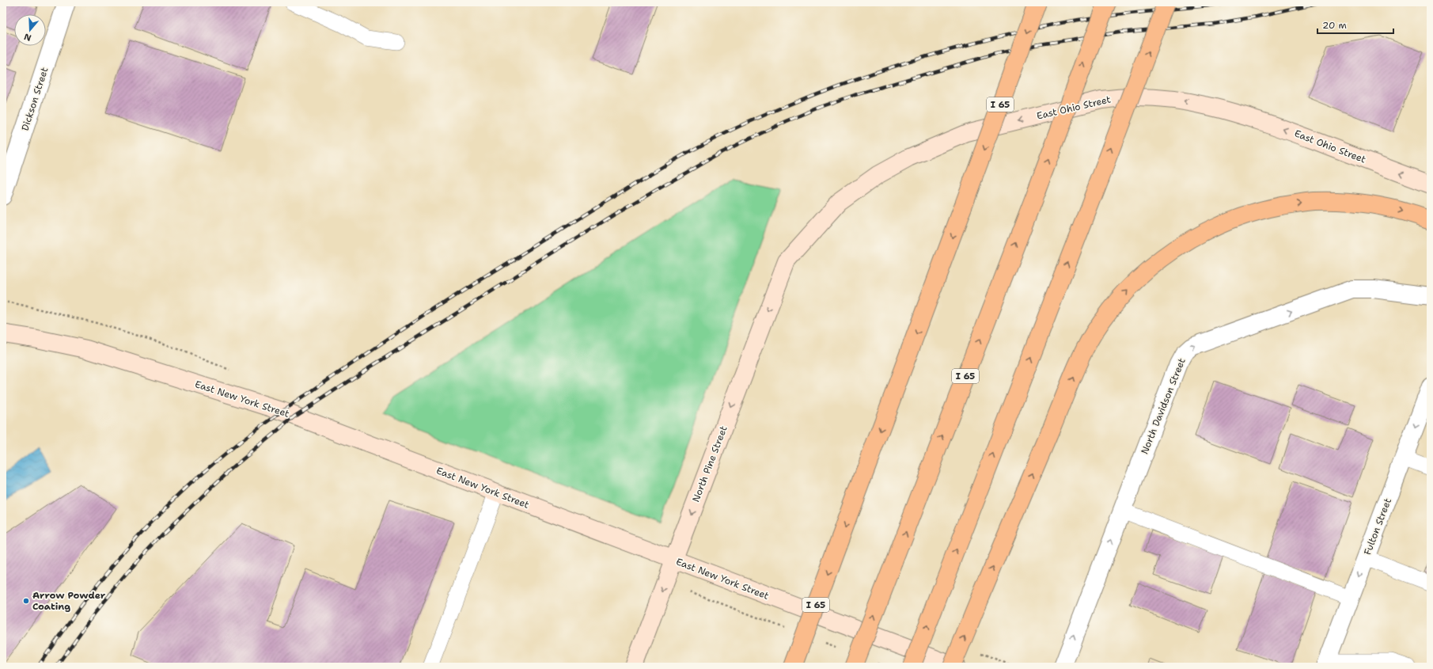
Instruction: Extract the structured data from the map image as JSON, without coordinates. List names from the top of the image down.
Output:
{
  "streets": {
    "highway": ["I 65"],
    "main road": ["East Ohio Street", "East New York Street", "North Pine Street"],
    "street": ["Dickson Street", "North Davidson Street", "Fulton Street"]
  },
  "crossings": [
    ["East Ohio Street", "North Pine Street"],
    ["East New York Street", "North Pine Street"]
  ],
  "one_way": [
    "East Ohio Street",
    "North Davidson Street",
    "North Pine Street",
    "Fulton Street"
  ],
  "places": ["Arrow Powder Coating"],
  "scale_bar": "20 m",
  "north": "bottom"
}
